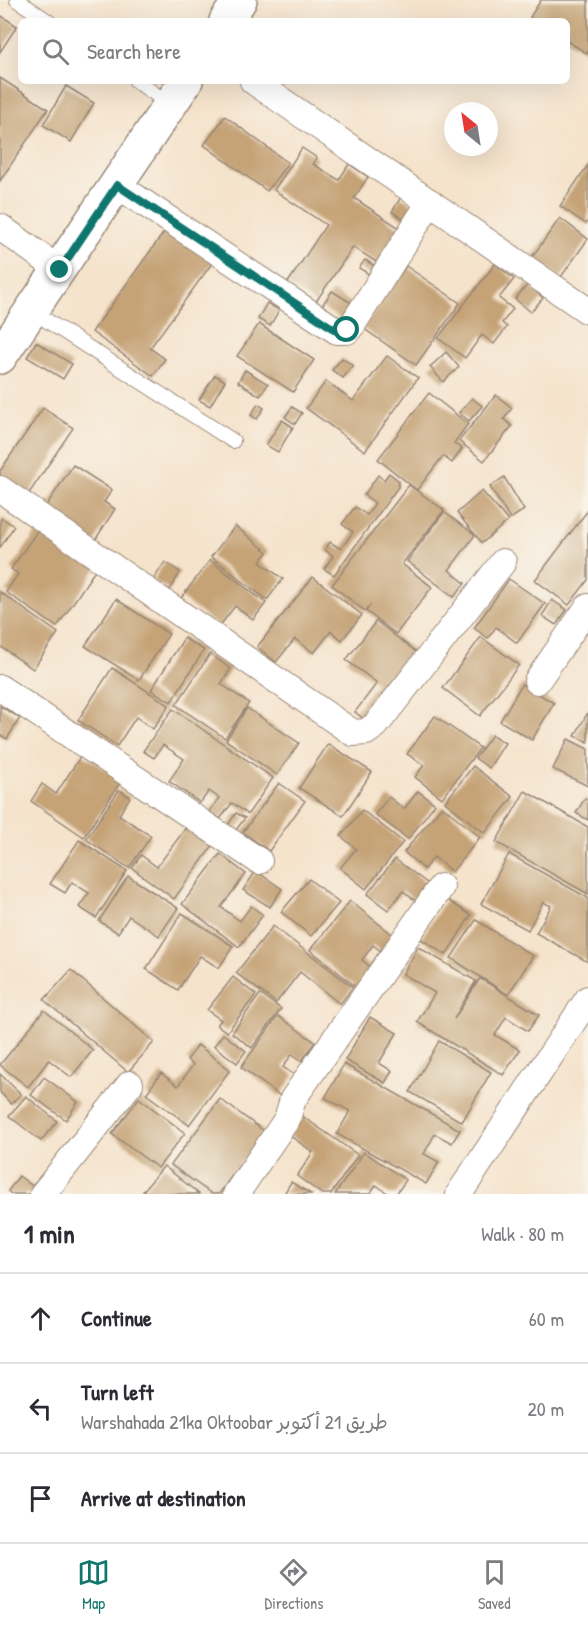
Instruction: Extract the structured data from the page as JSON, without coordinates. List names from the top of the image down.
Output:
{
  "north": "top left",
  "page": {
    "search": "Search here",
    "heading": ["1 min", "Walk · 80 m"],
    "list": [
      ["Continue", "60 m"],
      ["Turn left", "Warshahada 21ka Oktoobar طريق 21 أكتوبر", "20 m"],
      "Arrive at destination"
    ],
    "nav": ["Map", "Directions", "Saved"]
  }
}
